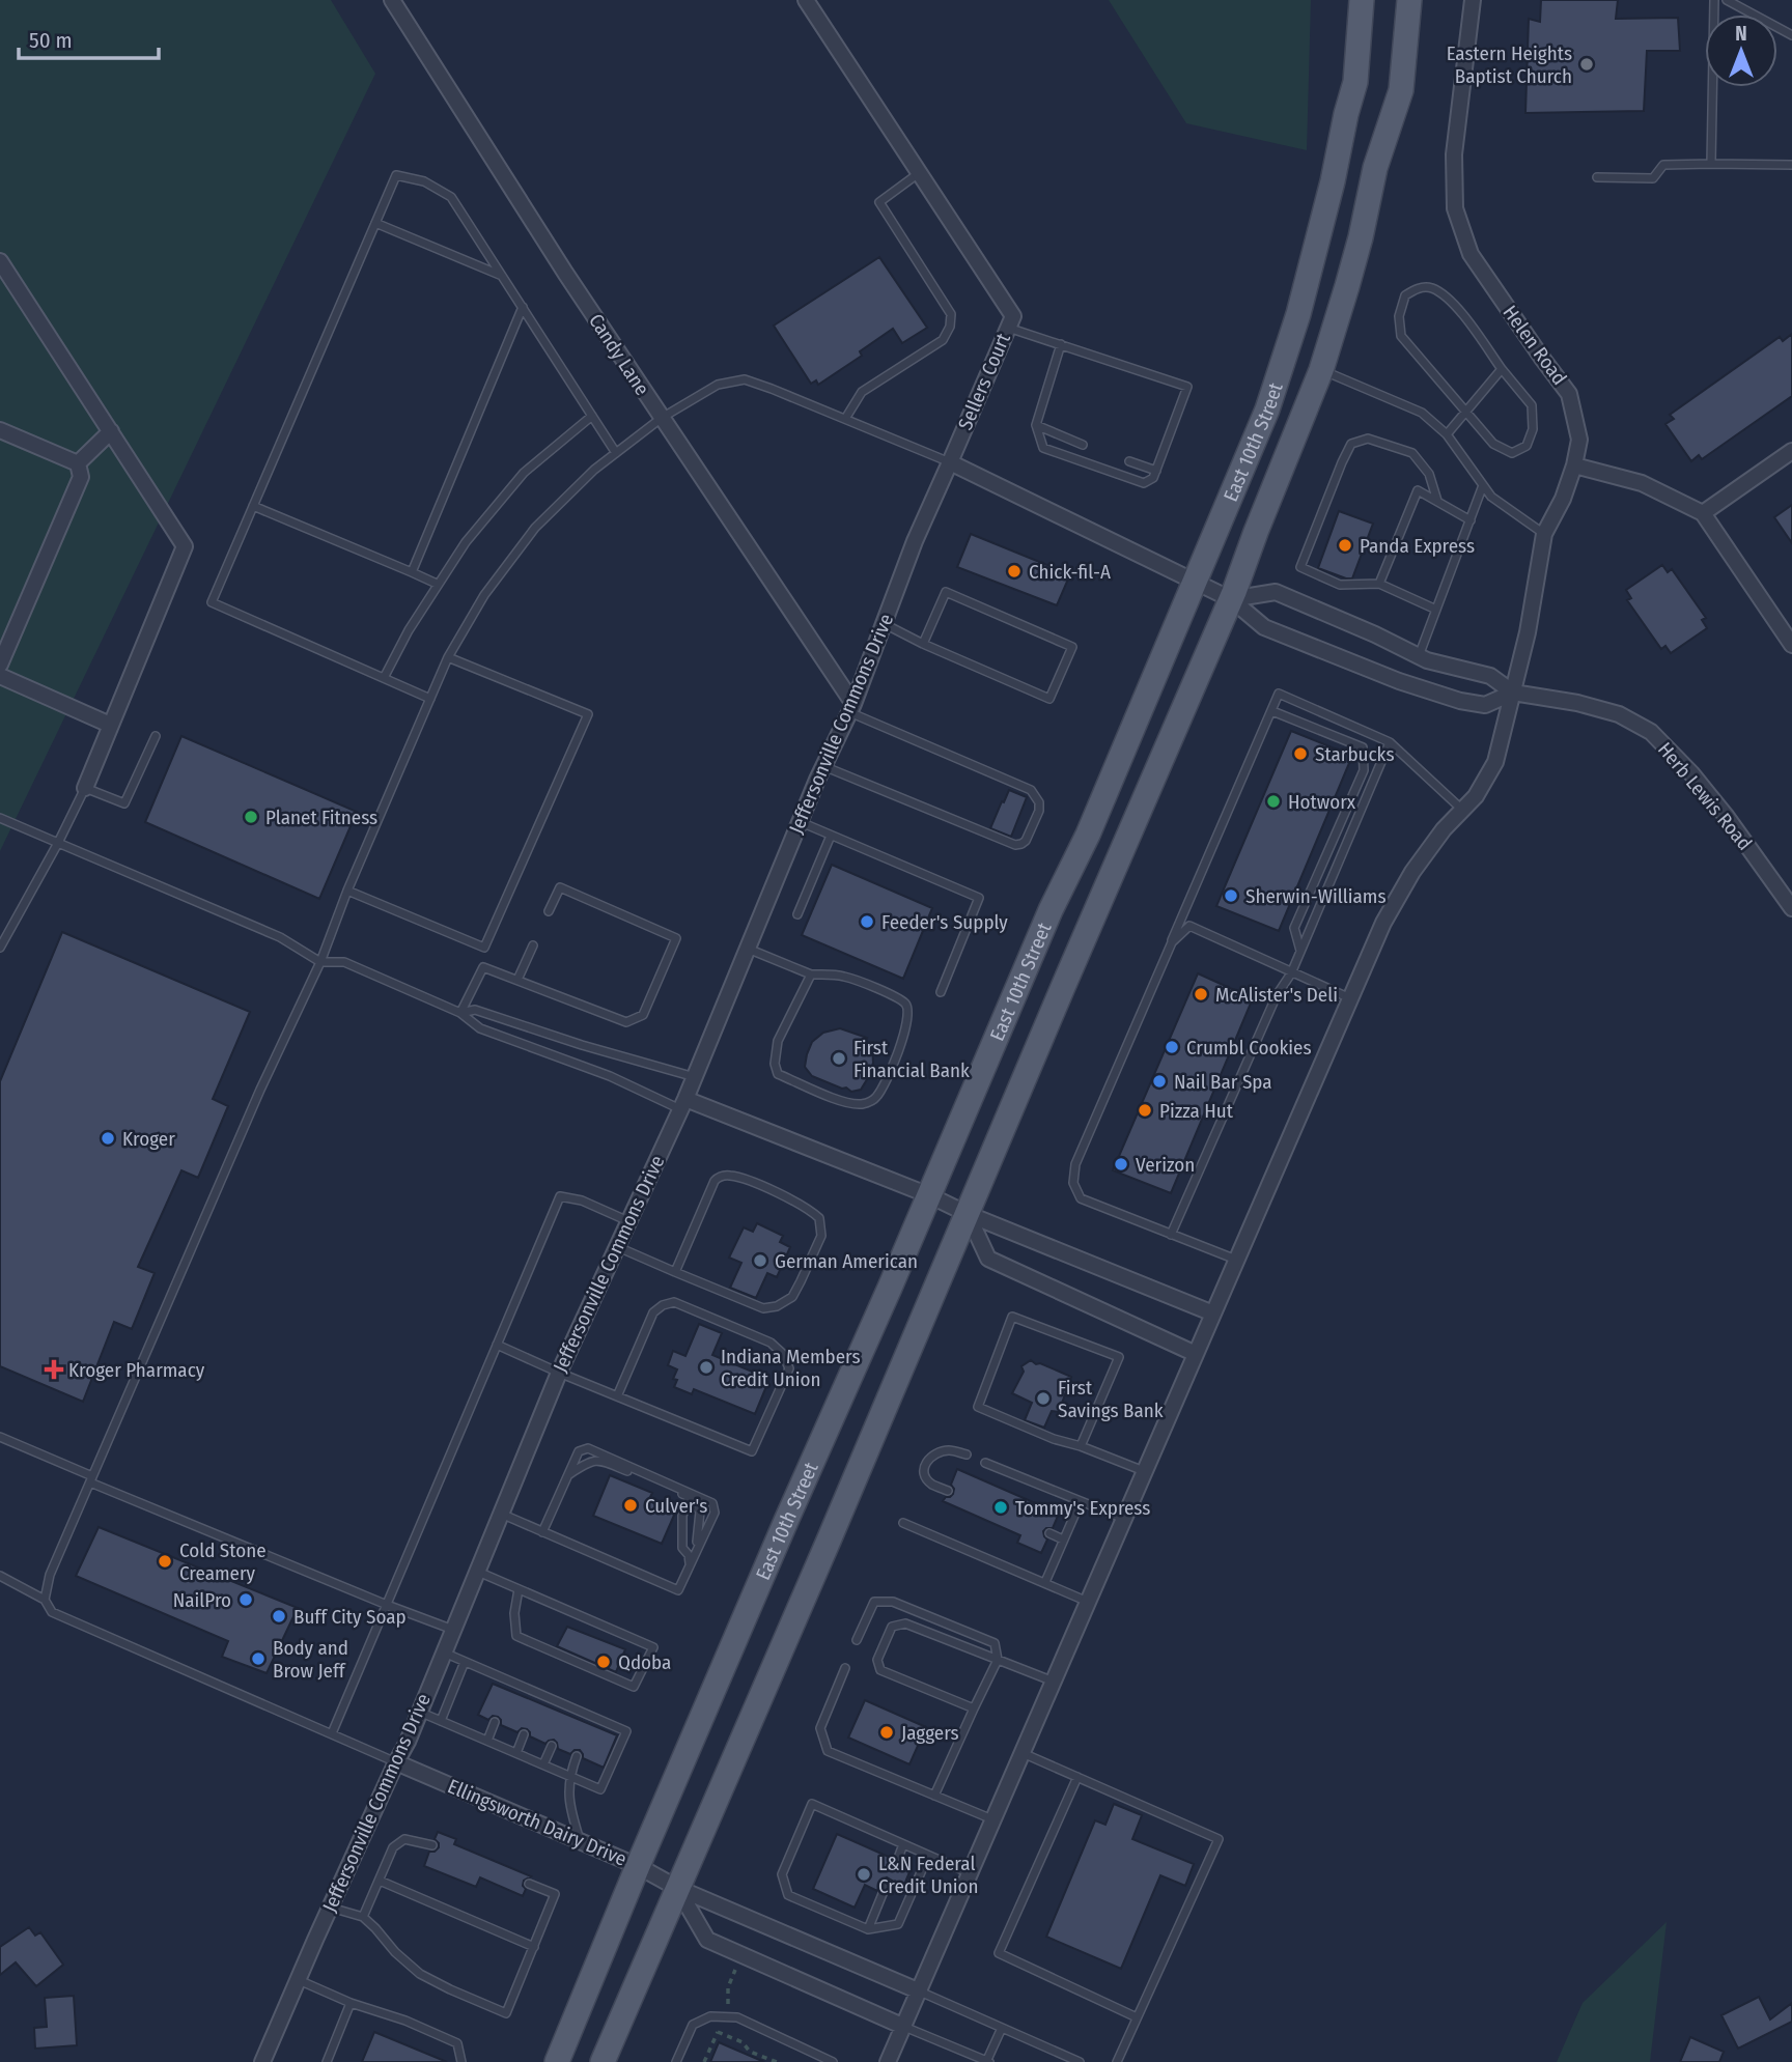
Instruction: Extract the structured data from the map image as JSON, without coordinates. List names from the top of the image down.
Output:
{
  "streets": {
    "main road": ["East 10th Street"],
    "street": [
      "Helen Road",
      "Candy Lane",
      "Sellers Court",
      "Jeffersonville Commons Drive",
      "Herb Lewis Road",
      "Ellingsworth Dairy Drive"
    ]
  },
  "crossings": [
    ["Helen Road", "Herb Lewis Road"],
    ["Helen Road", "Ellingsworth Dairy Drive"],
    ["Candy Lane", "Jeffersonville Commons Drive"],
    ["Sellers Court", "Jeffersonville Commons Drive"],
    ["East 10th Street", "Herb Lewis Road"],
    ["East 10th Street", "Ellingsworth Dairy Drive"],
    ["Jeffersonville Commons Drive", "Ellingsworth Dairy Drive"]
  ],
  "places": {
    "other": [
      "Eastern Heights Baptist Church",
      "Panda Express",
      "Chick-fil-A",
      "Starbucks",
      "Hotworx",
      "Planet Fitness",
      "Sherwin-Williams",
      "Feeder's Supply",
      "McAlister's Deli",
      "Crumbl Cookies",
      "First Financial Bank",
      "Nail Bar Spa",
      "Pizza Hut",
      "Kroger",
      "Verizon",
      "German American",
      "Indiana Members Credit Union",
      "First Savings Bank",
      "Culver's",
      "Tommy's Express",
      "Cold Stone Creamery",
      "NailPro",
      "Buff City Soap",
      "Body and Brow Jeff",
      "Qdoba",
      "Jaggers",
      "L&N Federal Credit Union"
    ],
    "health": ["Kroger Pharmacy"]
  },
  "scale_bar": "50 m",
  "north": "top"
}
